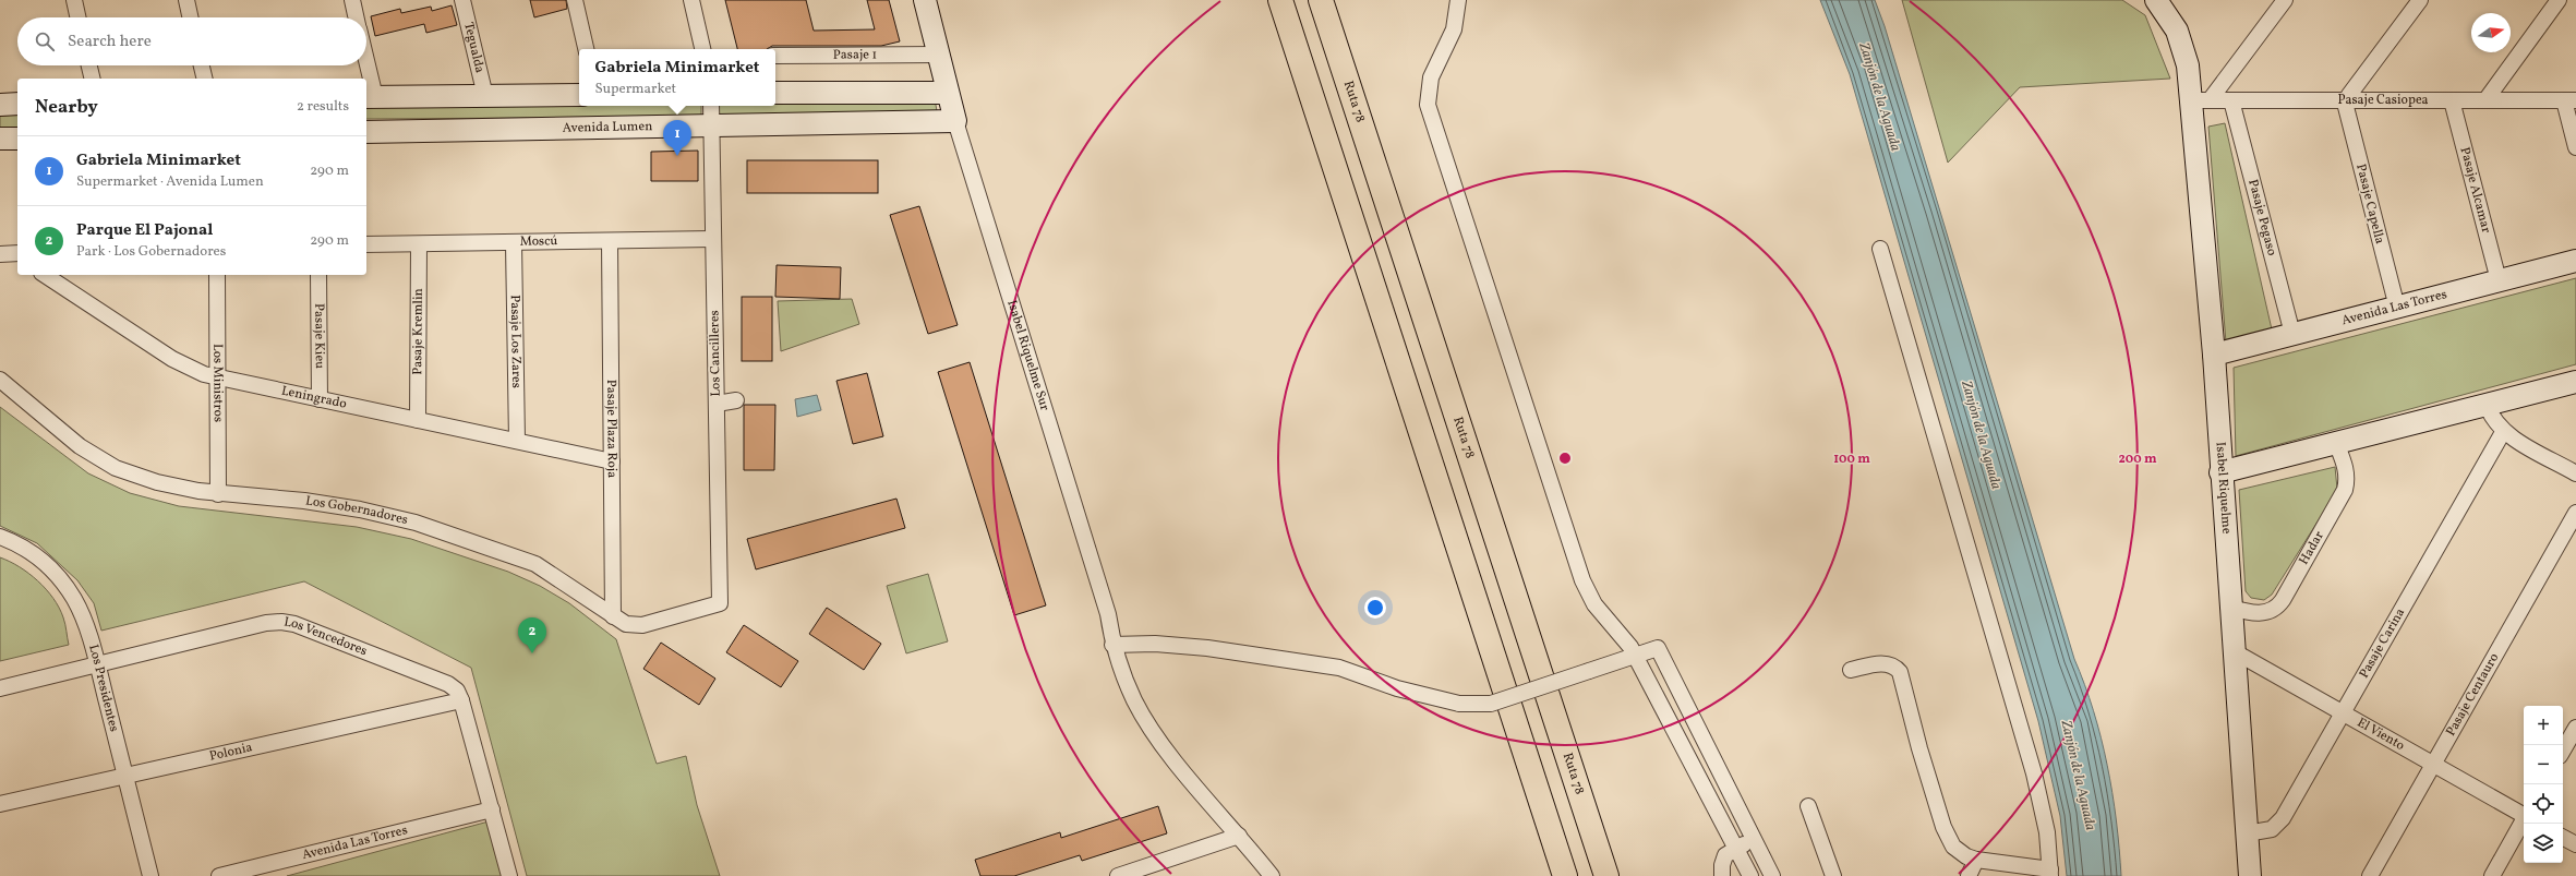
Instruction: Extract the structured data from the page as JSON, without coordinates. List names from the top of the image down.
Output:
{
  "streets": {
    "highway": ["Ruta 78"],
    "street": [
      "Tegualda",
      "Pasaje 1",
      "Pasaje Casiopea",
      "Avenida Lumen",
      "Pasaje Alcamar",
      "Pasaje Capella",
      "Pasaje Pegaso",
      "Moscú",
      "Avenida Las Torres",
      "Pasaje Kremlin",
      "Pasaje Kieu",
      "Pasaje Los Zares",
      "Los Cancilleres",
      "Isabel Riquelme Sur",
      "Los Ministros",
      "Leningrado",
      "Pasaje Plaza Roja",
      "Isabel Riquelme",
      "Los Gobernadores",
      "Hadar",
      "Los Vencedores",
      "Pasaje Carina",
      "Los Presidentes",
      "Pasaje Centauro",
      "El Viento",
      "Polonia"
    ]
  },
  "crossings": [
    ["Pasaje 1", "Isabel Riquelme Sur"],
    ["Pasaje Casiopea", "Pasaje Alcamar"],
    ["Pasaje Casiopea", "Pasaje Capella"],
    ["Pasaje Casiopea", "Pasaje Pegaso"],
    ["Pasaje Casiopea", "Isabel Riquelme"],
    ["Avenida Lumen", "Los Cancilleres"],
    ["Avenida Lumen", "Isabel Riquelme Sur"],
    ["Pasaje Alcamar", "Avenida Las Torres"],
    ["Pasaje Capella", "Avenida Las Torres"],
    ["Pasaje Pegaso", "Avenida Las Torres"],
    ["Moscú", "Pasaje Kremlin"],
    ["Moscú", "Pasaje Los Zares"],
    ["Moscú", "Los Cancilleres"],
    ["Moscú", "Pasaje Plaza Roja"],
    ["Avenida Las Torres", "Isabel Riquelme"],
    ["Avenida Las Torres", "Los Vencedores"],
    ["Pasaje Kremlin", "Leningrado"],
    ["Pasaje Kieu", "Leningrado"],
    ["Pasaje Los Zares", "Leningrado"],
    ["Los Cancilleres", "Los Gobernadores"],
    ["Los Ministros", "Leningrado"],
    ["Los Ministros", "Los Gobernadores"],
    ["Leningrado", "Pasaje Plaza Roja"],
    ["Pasaje Plaza Roja", "Los Gobernadores"],
    ["Isabel Riquelme", "Hadar"],
    ["Isabel Riquelme", "Pasaje Carina"],
    ["Isabel Riquelme", "El Viento"],
    ["Los Vencedores", "Los Presidentes"],
    ["Los Vencedores", "Polonia"],
    ["Pasaje Carina", "El Viento"],
    ["Los Presidentes", "Polonia"],
    ["Pasaje Centauro", "El Viento"]
  ],
  "water": ["Zanjón de la Aguada"],
  "north": "right",
  "page": {
    "search": "Search here",
    "popup": ["Gabriela Minimarket", "Supermarket"],
    "heading": ["Nearby", "2 results"],
    "pins": ["1", "2"],
    "list": [
      {
        "mark": "1",
        "name": "Gabriela Minimarket",
        "note": "Supermarket · Avenida Lumen",
        "value": "290 m"
      },
      {
        "mark": "2",
        "name": "Parque El Pajonal",
        "note": "Park · Los Gobernadores",
        "value": "290 m"
      }
    ],
    "map_buttons": ["+", "−"]
  },
  "rings": ["100 m", "200 m"]
}
